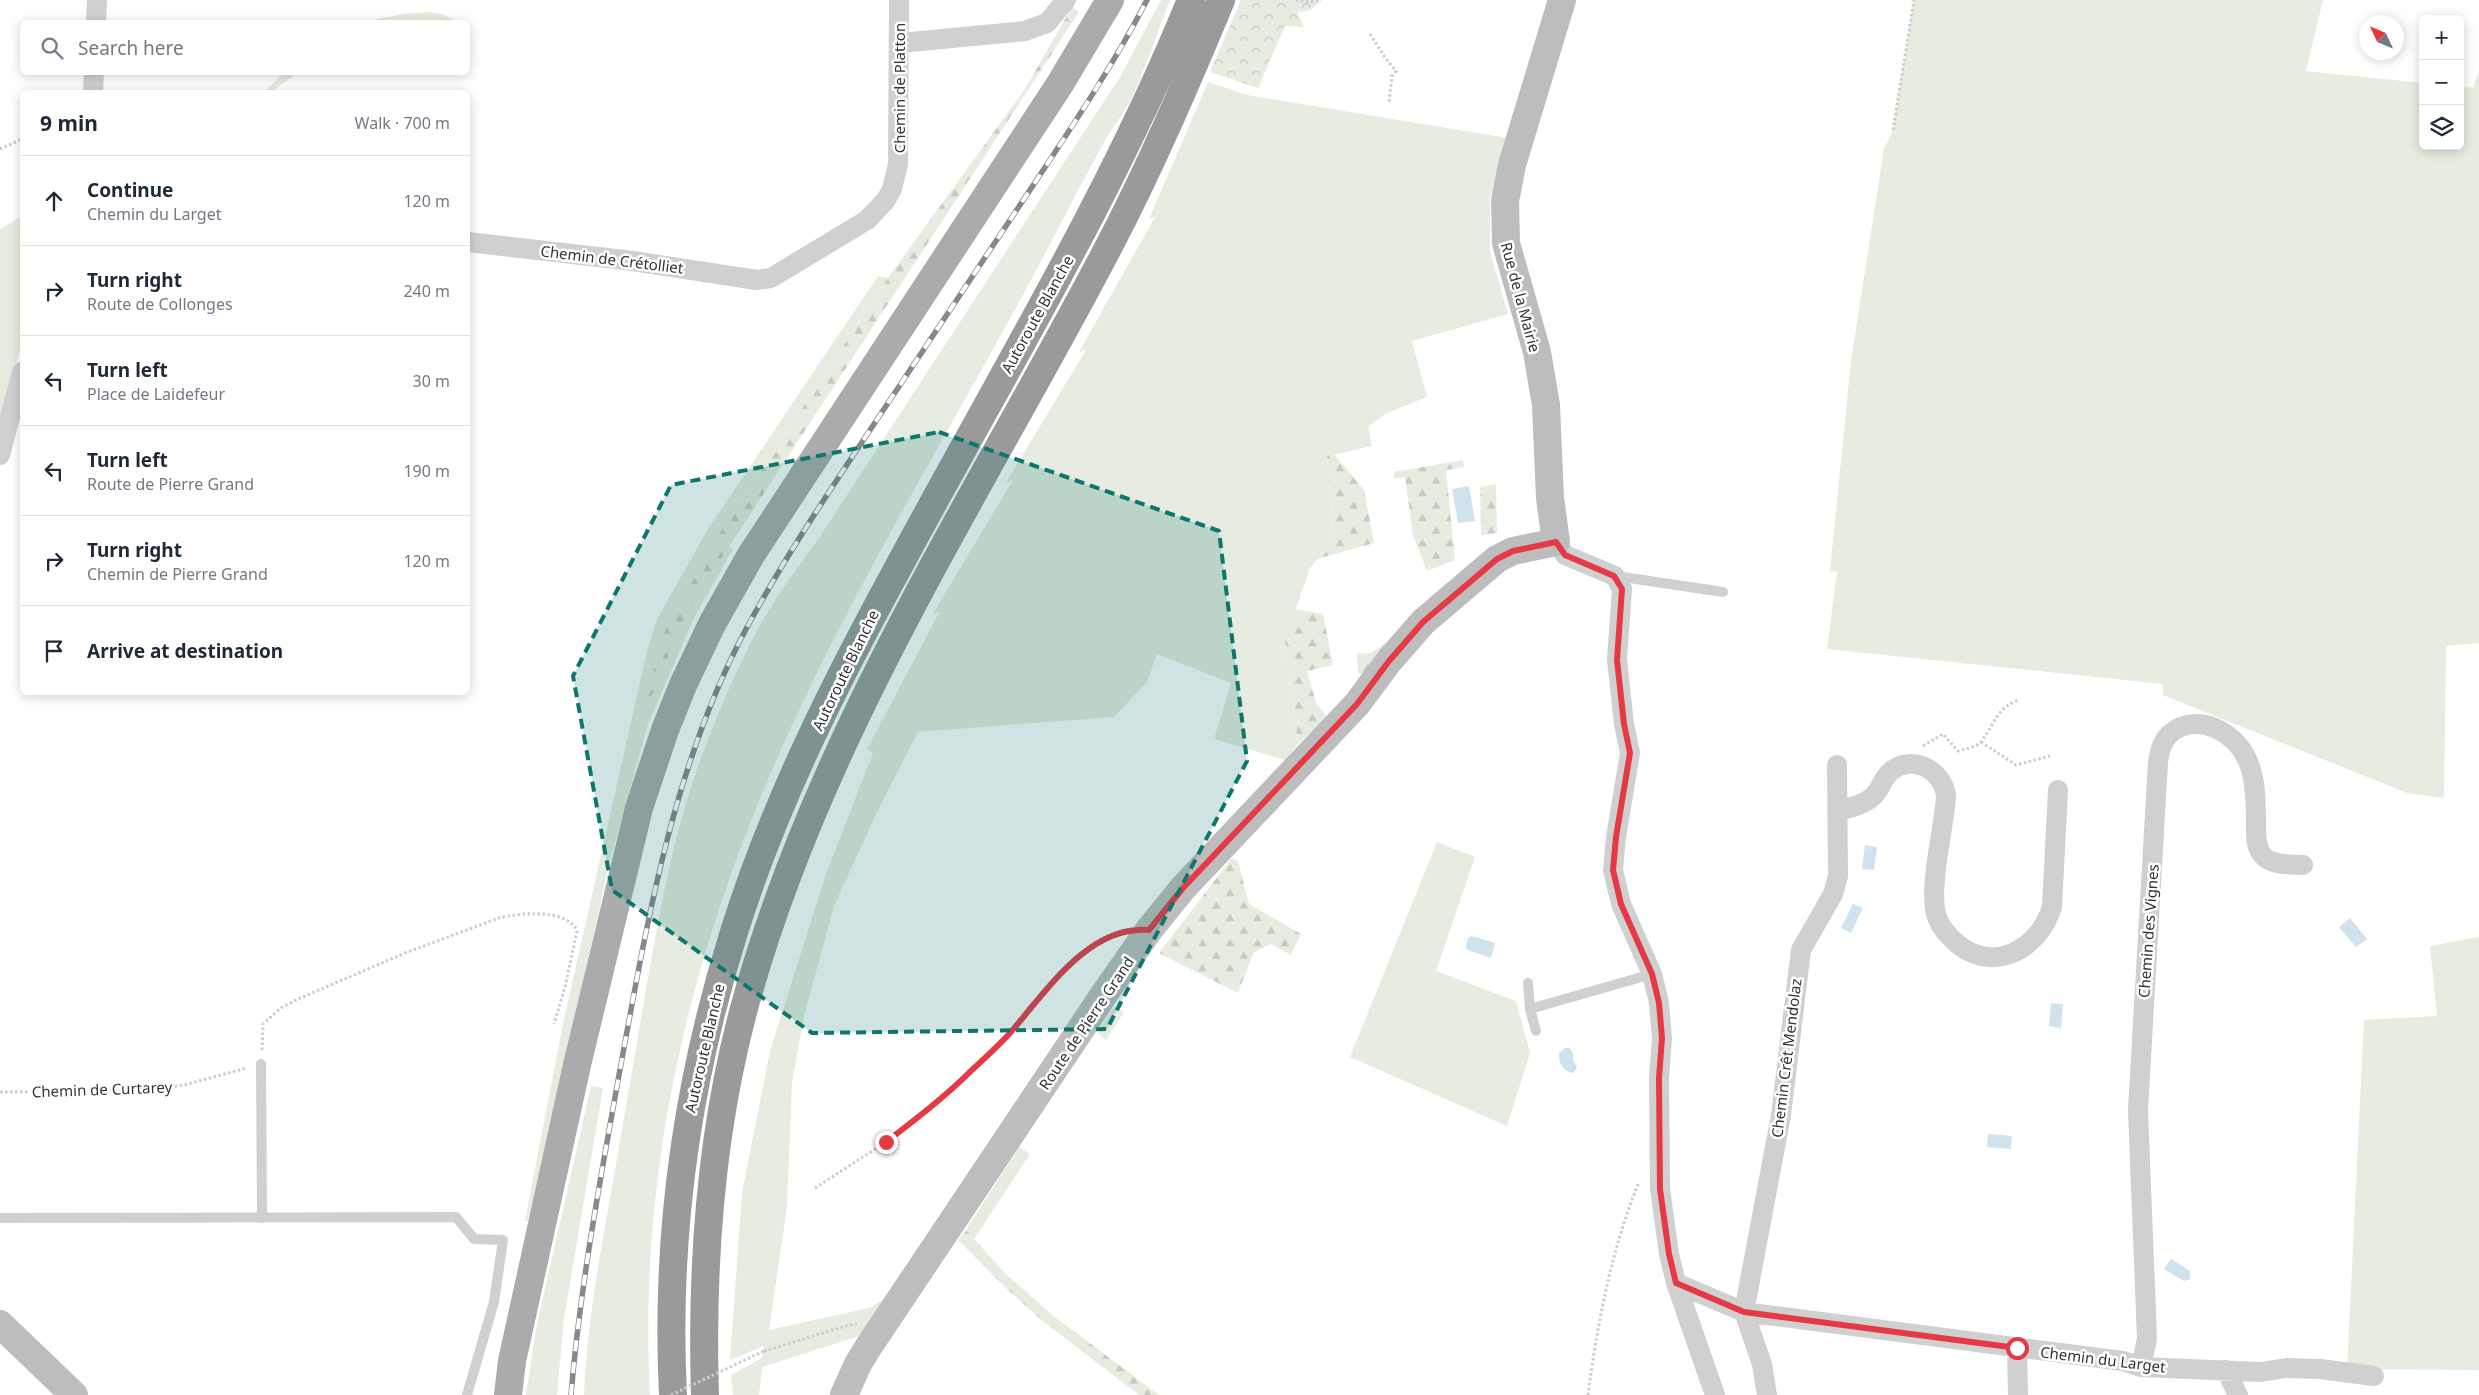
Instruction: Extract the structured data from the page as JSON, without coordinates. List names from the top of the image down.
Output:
{
  "streets": {
    "highway": ["Autoroute Blanche"],
    "street": [
      "Chemin de Platton",
      "Chemin de Crétolliet",
      "Rue de la Mairie",
      "Chemin des Vignes",
      "Route de Pierre Grand",
      "Chemin Crêt Mendolaz",
      "Chemin du Larget"
    ],
    "path": ["Chemin de Curtarey"]
  },
  "crossings": [
    ["Chemin de Platton", "Chemin de Crétolliet"],
    ["Rue de la Mairie", "Route de Pierre Grand"],
    ["Chemin des Vignes", "Chemin du Larget"],
    ["Chemin Crêt Mendolaz", "Chemin du Larget"]
  ],
  "north": "top left",
  "page": {
    "map_buttons": ["+", "−"],
    "search": "Search here",
    "heading": ["9 min", "Walk · 700 m"],
    "list": [
      ["Continue", "Chemin du Larget", "120 m"],
      ["Turn right", "Route de Collonges", "240 m"],
      ["Turn left", "Place de Laidefeur", "30 m"],
      ["Turn left", "Route de Pierre Grand", "190 m"],
      ["Turn right", "Chemin de Pierre Grand", "120 m"],
      "Arrive at destination"
    ]
  }
}
